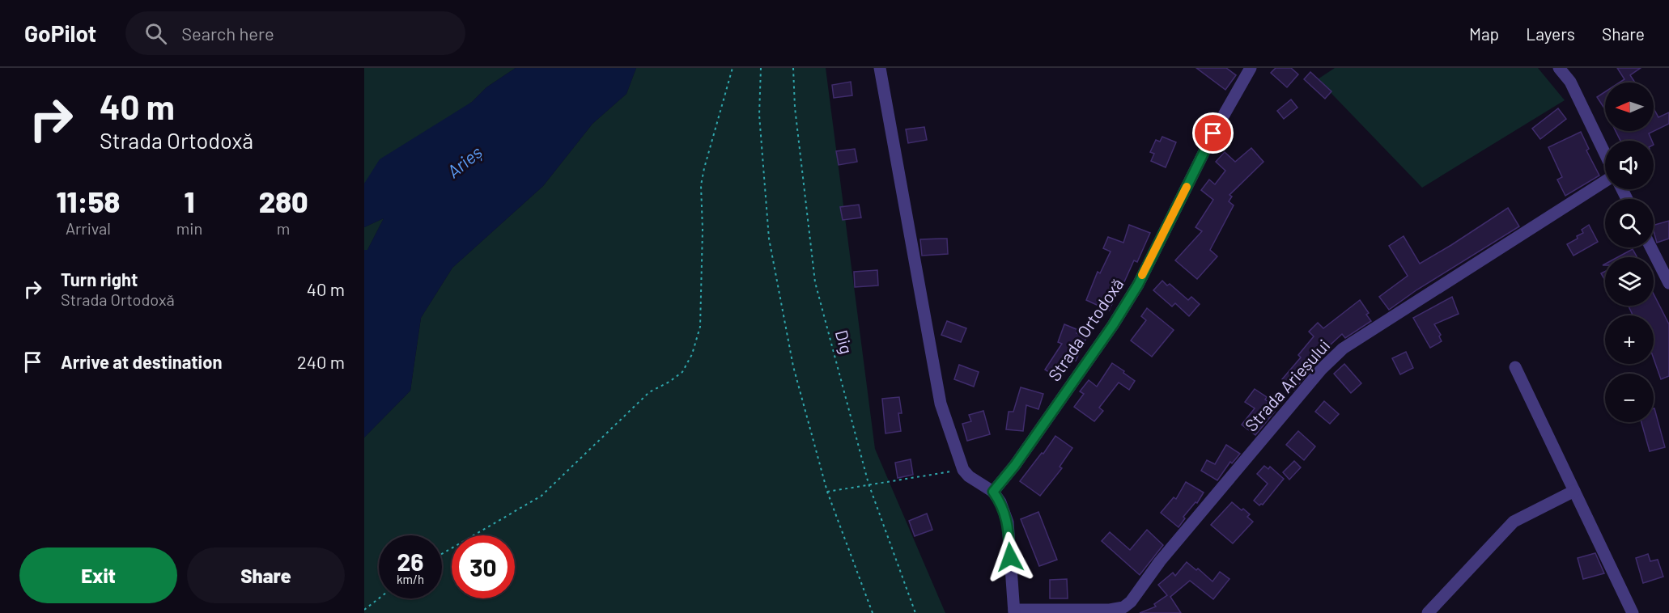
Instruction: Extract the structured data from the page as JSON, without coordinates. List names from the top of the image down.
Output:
{
  "streets": {
    "street": ["Strada Ortodoxă", "Strada Arieșului"],
    "path": ["Dig"]
  },
  "water": ["Arieș"],
  "north": "left",
  "page": {
    "header": "GoPilot",
    "search": "Search here",
    "nav": ["Map", "Layers", "Share"],
    "turn": ["40 m", "Strada Ortodoxă"],
    "map_buttons": ["+", "−"],
    "eta": [
      "11:58",
      "Arrival",
      "1",
      "min",
      "280",
      "m"
    ],
    "list": [
      {
        "name": "Turn right",
        "note": "Strada Ortodoxă",
        "value": "40 m"
      },
      {
        "name": "Arrive at destination",
        "value": "240 m"
      }
    ],
    "speed": "26 km/h",
    "limit": "30",
    "buttons": ["Exit", "Share"]
  }
}
